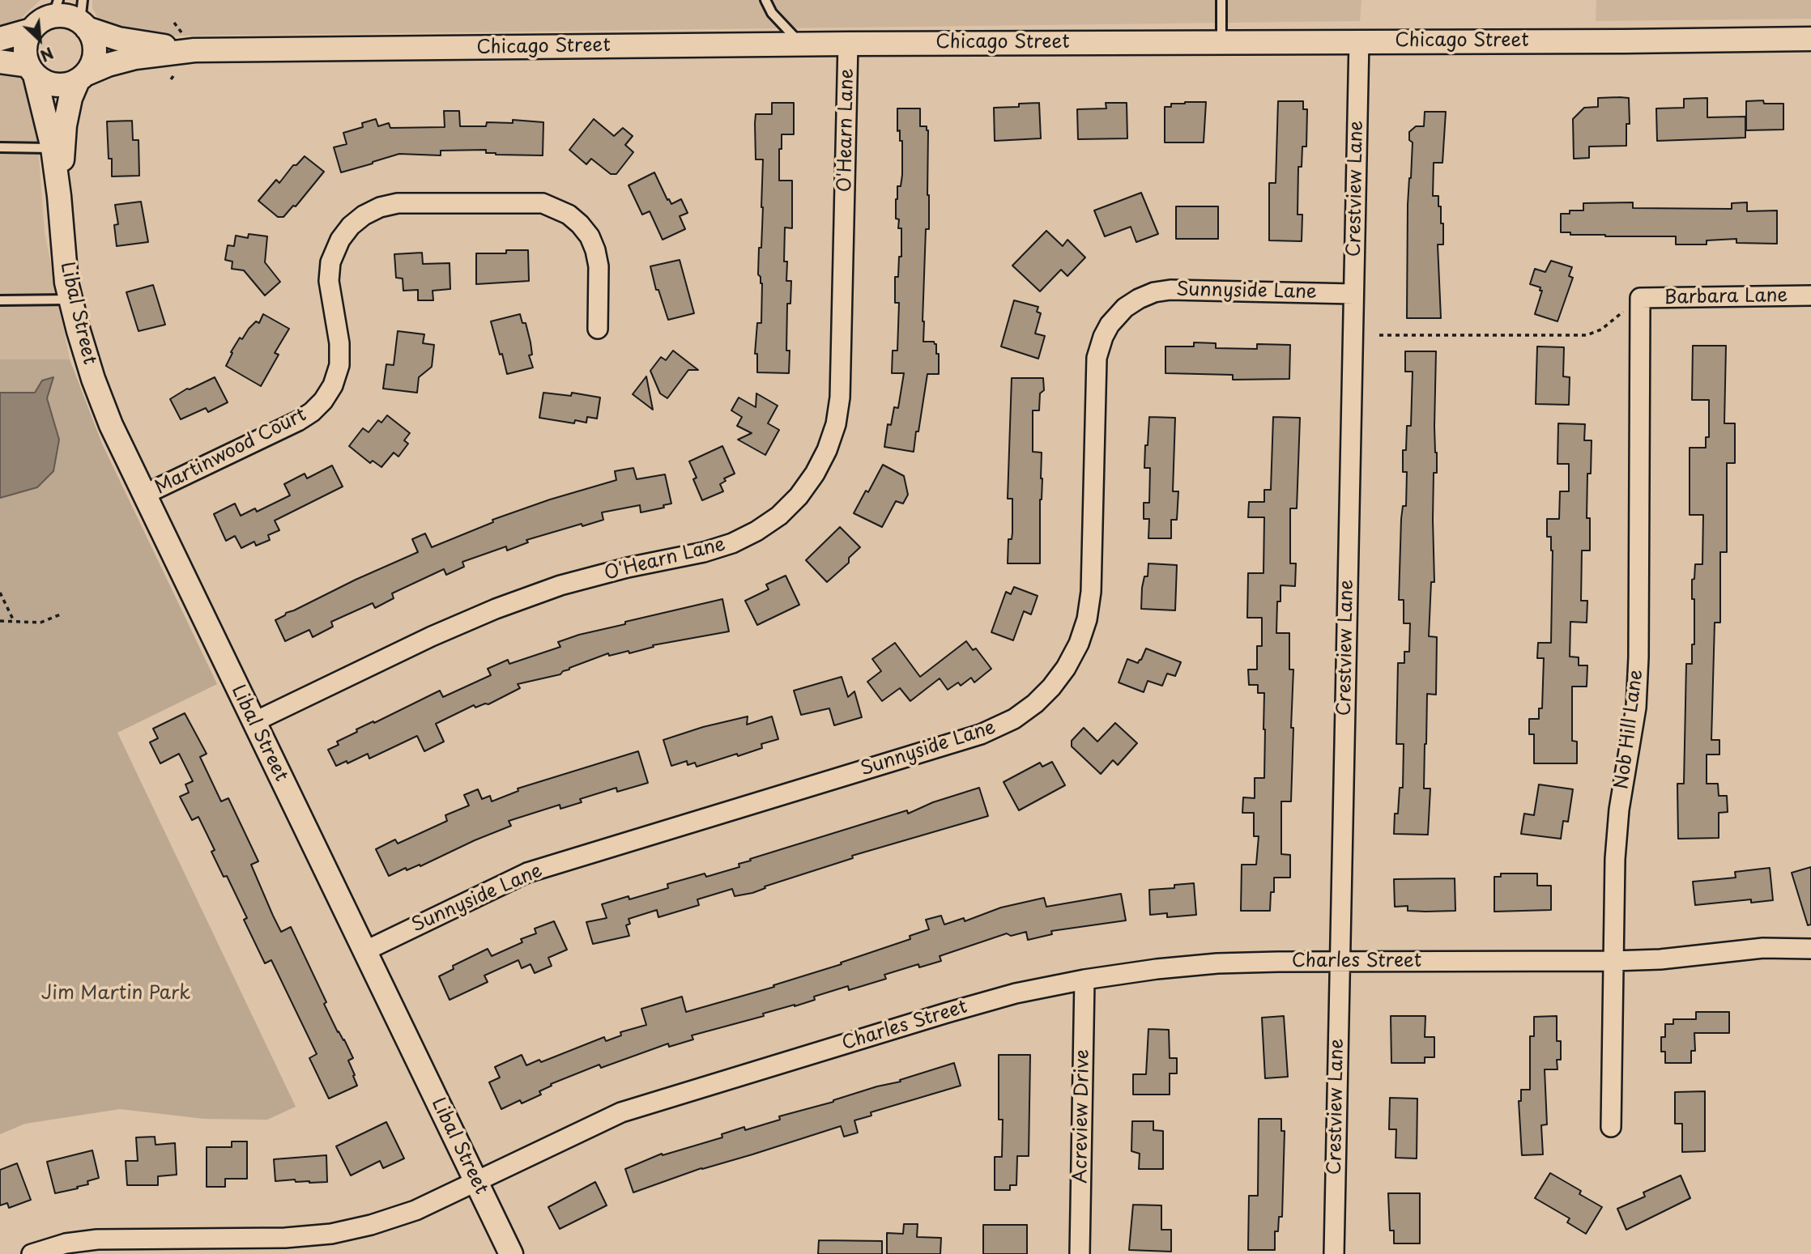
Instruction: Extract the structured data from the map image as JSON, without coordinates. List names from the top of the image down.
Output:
{
  "streets": {
    "street": [
      "Chicago Street",
      "O'Hearn Lane",
      "Crestview Lane",
      "Sunnyside Lane",
      "Barbara Lane",
      "Libal Street",
      "Martinwood Court",
      "Nob Hill Lane",
      "Charles Street",
      "Acreview Drive"
    ]
  },
  "crossings": [
    ["Chicago Street", "O'Hearn Lane"],
    ["Chicago Street", "Crestview Lane"],
    ["Chicago Street", "Libal Street"],
    ["O'Hearn Lane", "Libal Street"],
    ["Crestview Lane", "Sunnyside Lane"],
    ["Crestview Lane", "Charles Street"],
    ["Sunnyside Lane", "Libal Street"],
    ["Barbara Lane", "Nob Hill Lane"],
    ["Libal Street", "Martinwood Court"],
    ["Libal Street", "Charles Street"],
    ["Nob Hill Lane", "Charles Street"],
    ["Charles Street", "Acreview Drive"]
  ],
  "parks": ["Jim Martin Park"],
  "north": "bottom right"
}
